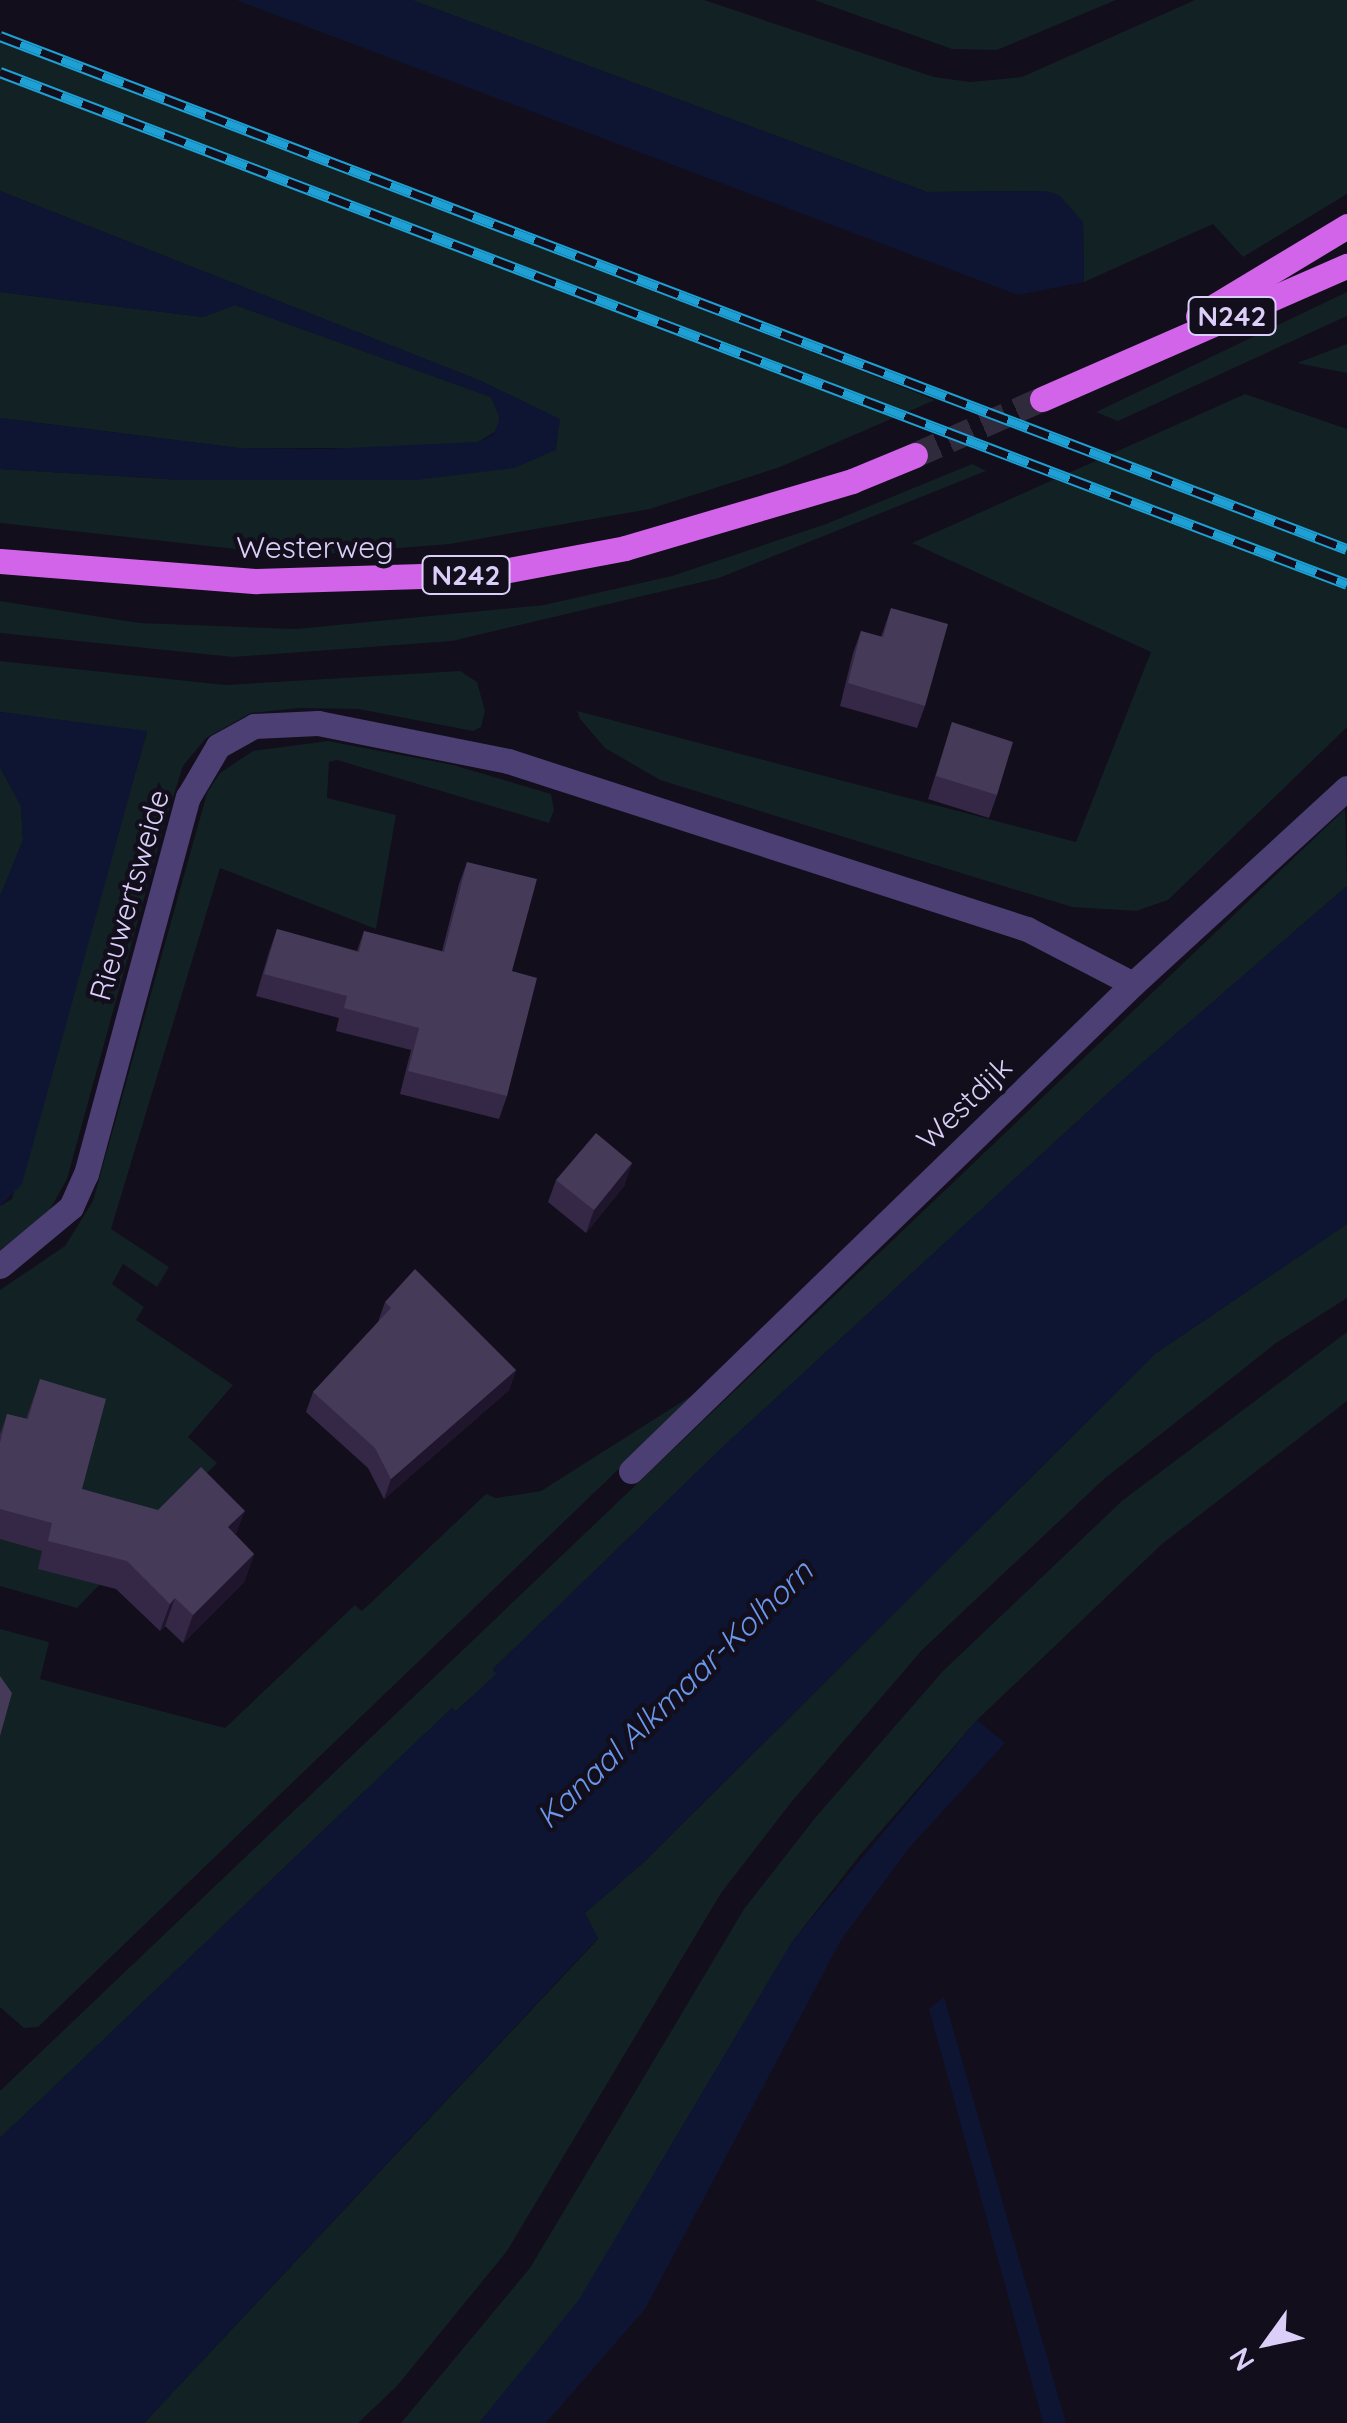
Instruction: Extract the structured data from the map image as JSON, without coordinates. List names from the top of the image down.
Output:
{
  "streets": {
    "main road": ["N242", "Westerweg"],
    "street": ["Rieuwertsweide", "Westdijk"]
  },
  "crossings": [
    ["Rieuwertsweide", "Westdijk"]
  ],
  "water": ["Kanaal Alkmaar-Kolhorn"],
  "north": "bottom left"
}
